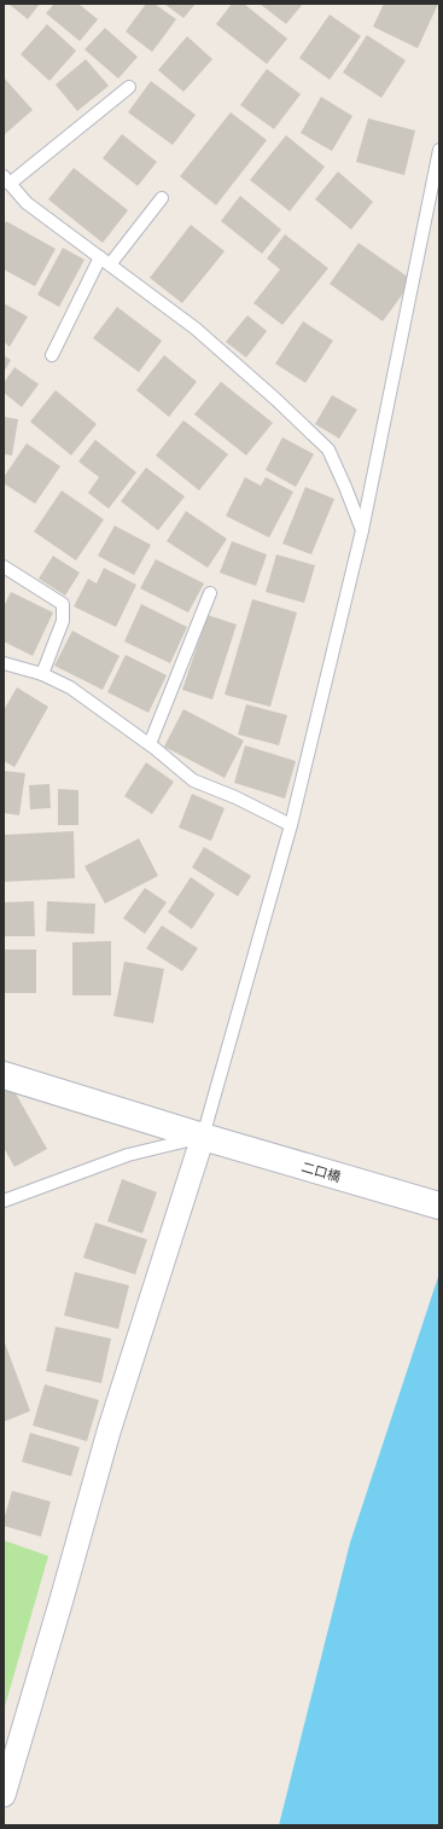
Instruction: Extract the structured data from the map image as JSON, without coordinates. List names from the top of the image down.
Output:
{
  "streets": {
    "street": ["二口橋"]
  }
}
